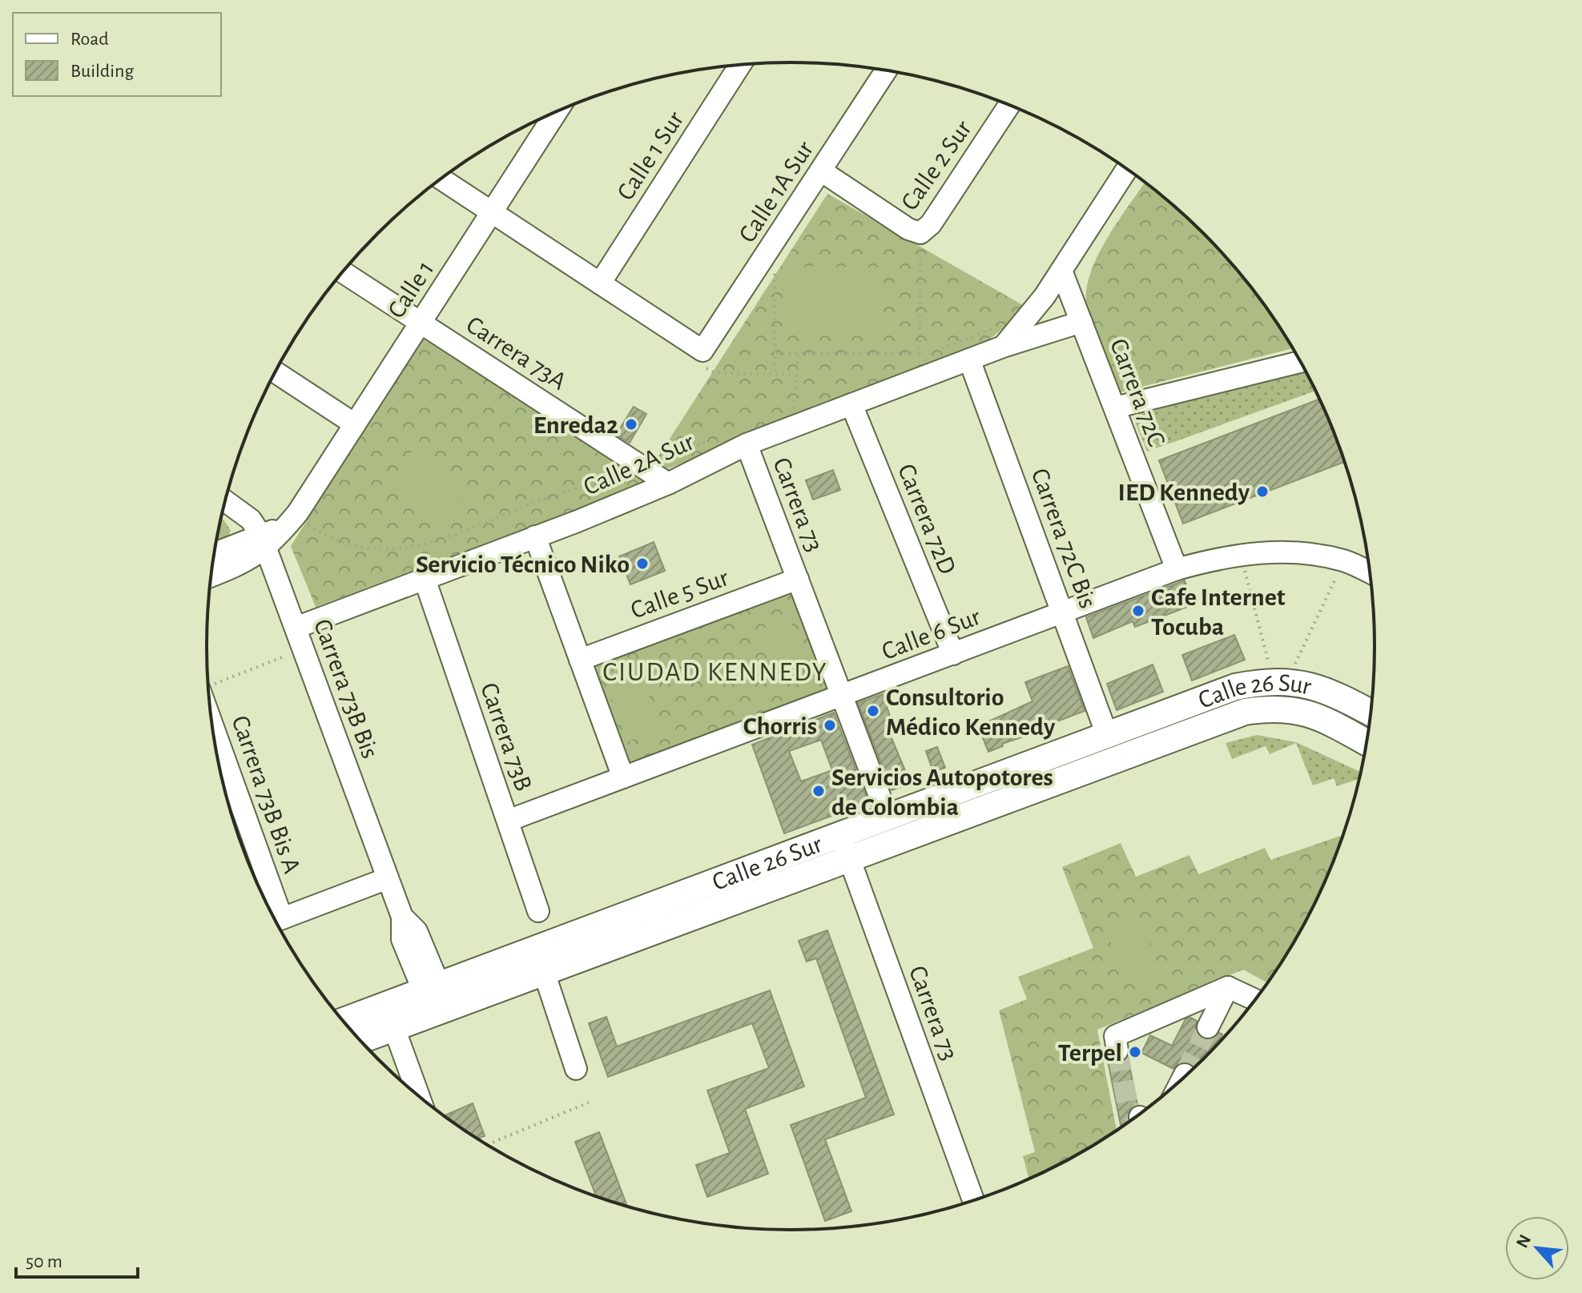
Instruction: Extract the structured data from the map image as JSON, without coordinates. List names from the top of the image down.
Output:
{
  "streets": {
    "main road": ["Calle 26 Sur"],
    "street": [
      "Calle 1 Sur",
      "Calle 2 Sur",
      "Calle 1A Sur",
      "Calle 1",
      "Carrera 73A",
      "Carrera 72C",
      "Calle 2A Sur",
      "Carrera 73",
      "Carrera 72D",
      "Carrera 72C Bis",
      "Calle 5 Sur",
      "Calle 6 Sur",
      "Carrera 73B Bis",
      "Carrera 73B",
      "Carrera 73B Bis A"
    ]
  },
  "crossings": [
    ["Calle 1", "Carrera 73A"],
    ["Calle 1", "Carrera 73B Bis"],
    ["Carrera 73A", "Calle 2A Sur"],
    ["Carrera 72C", "Calle 2A Sur"],
    ["Carrera 72C", "Calle 6 Sur"],
    ["Calle 2A Sur", "Carrera 73"],
    ["Calle 2A Sur", "Carrera 72D"],
    ["Calle 2A Sur", "Carrera 72C Bis"],
    ["Calle 2A Sur", "Carrera 73B Bis"],
    ["Calle 2A Sur", "Carrera 73B"],
    ["Carrera 73", "Calle 5 Sur"],
    ["Carrera 73", "Calle 6 Sur"],
    ["Carrera 73", "Calle 26 Sur"],
    ["Carrera 72D", "Calle 6 Sur"],
    ["Carrera 72C Bis", "Calle 6 Sur"],
    ["Carrera 72C Bis", "Calle 26 Sur"],
    ["Calle 6 Sur", "Carrera 73B"],
    ["Carrera 73B Bis", "Calle 26 Sur"]
  ],
  "districts": ["CIUDAD KENNEDY"],
  "places": [
    "Enreda2",
    "IED Kennedy",
    "Servicio Técnico Niko",
    "Cafe Internet Tocuba",
    "Consultorio Médico Kennedy",
    "Chorris",
    "Servicios Autopotores de Colombia",
    "Terpel"
  ],
  "legend": ["Road", "Building"],
  "scale_bar": "50 m",
  "north": "top left"
}
